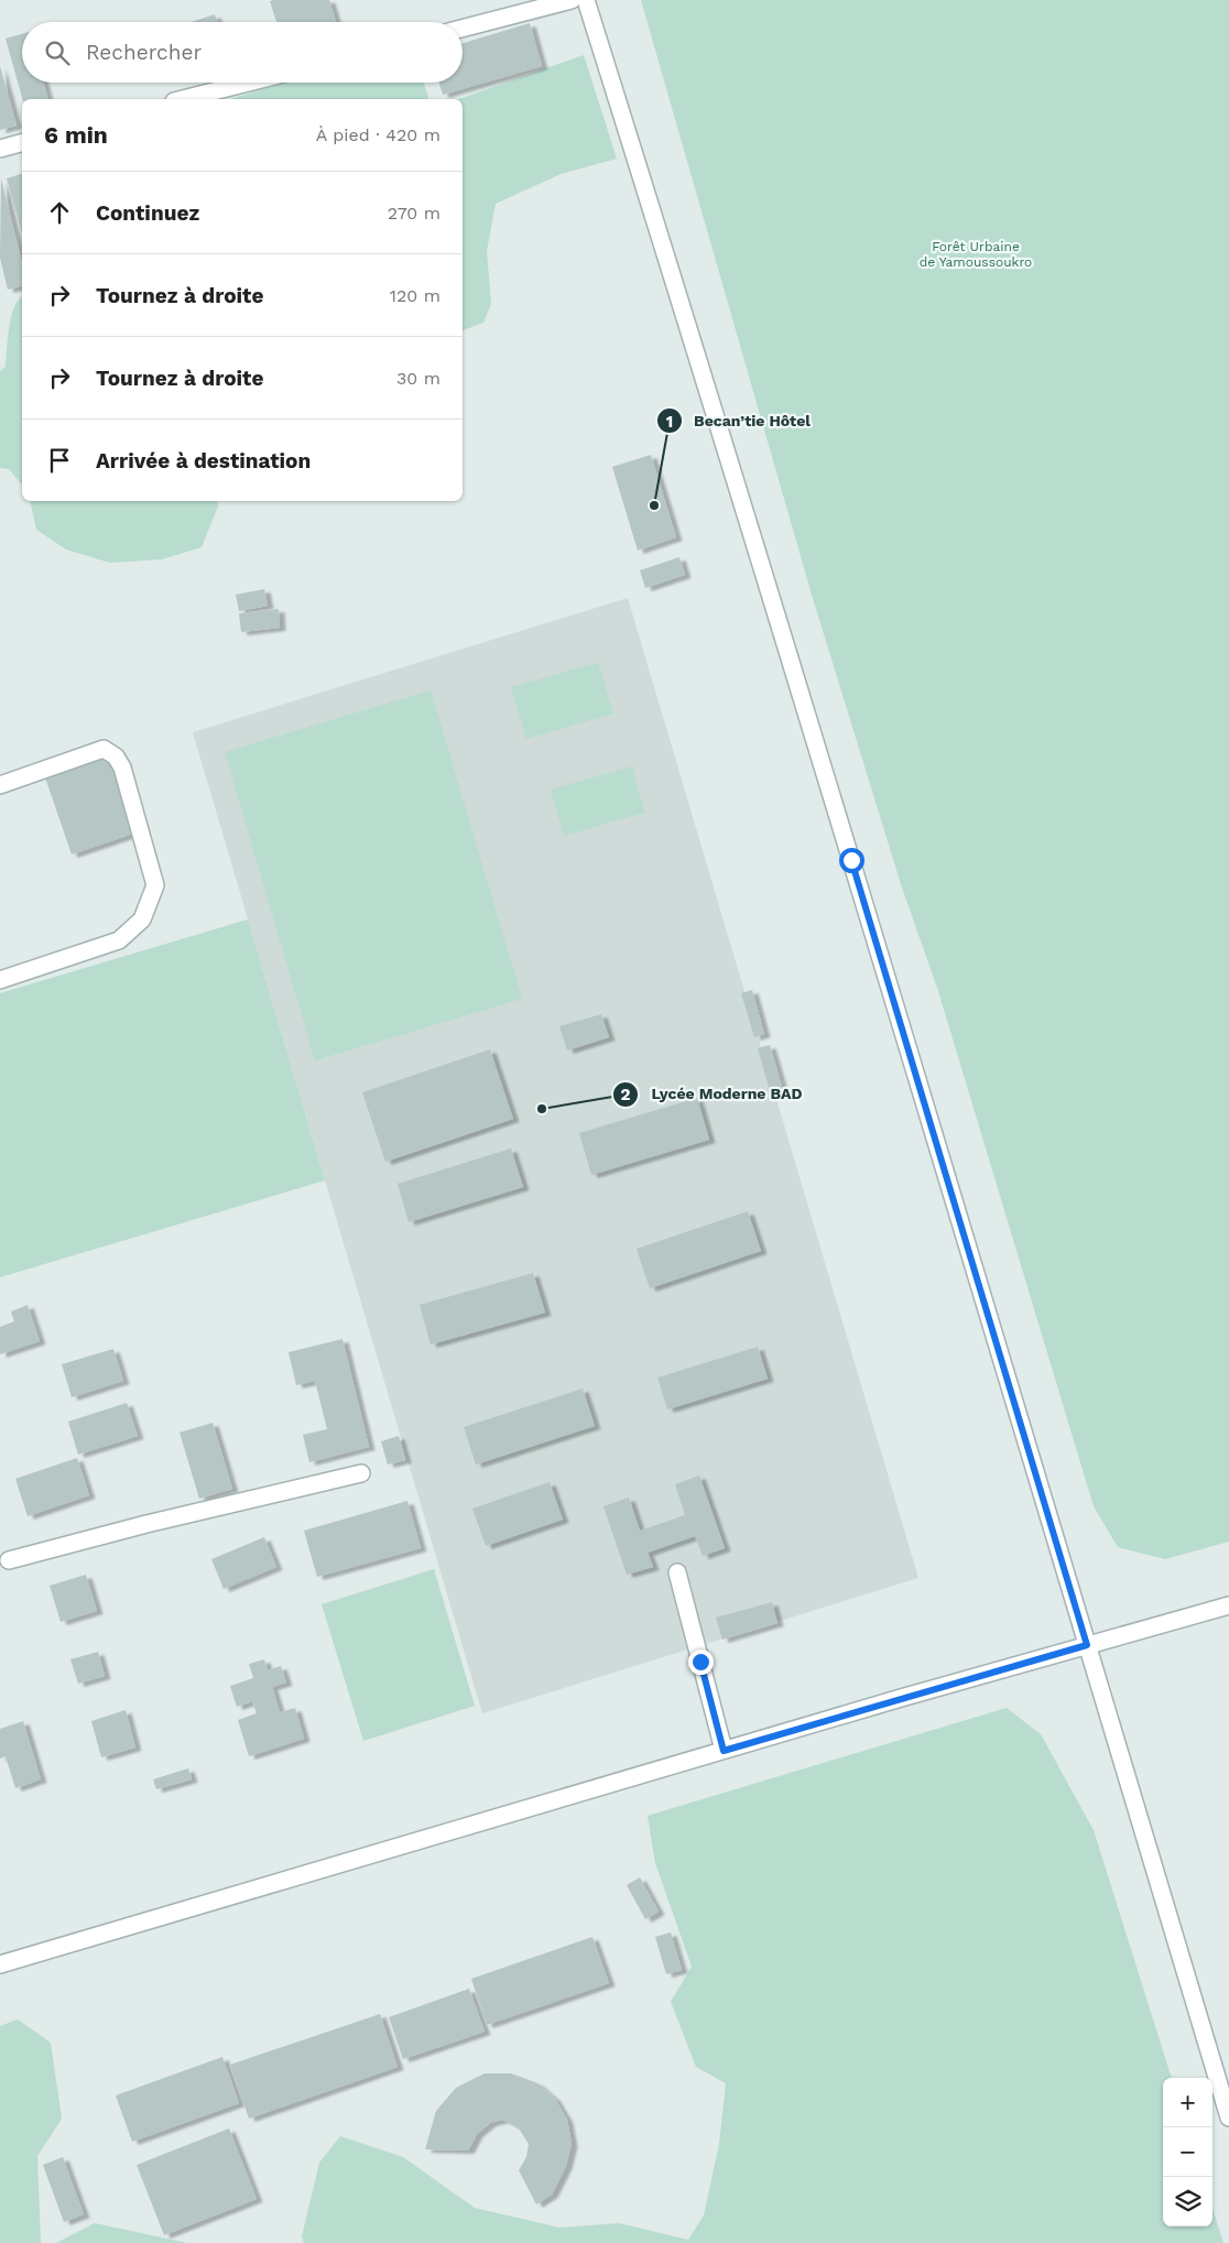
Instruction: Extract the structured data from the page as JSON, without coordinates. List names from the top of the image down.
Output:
{
  "parks": ["Forêt Urbaine de Yamoussoukro"],
  "places": ["Becan’tie Hôtel", "Lycée Moderne BAD"],
  "page": {
    "search": "Rechercher",
    "heading": ["6 min", "À pied · 420 m"],
    "list": [
      ["Continuez", "270 m"],
      ["Tournez à droite", "120 m"],
      ["Tournez à droite", "30 m"],
      "Arrivée à destination"
    ],
    "map_buttons": ["+", "−"]
  }
}
